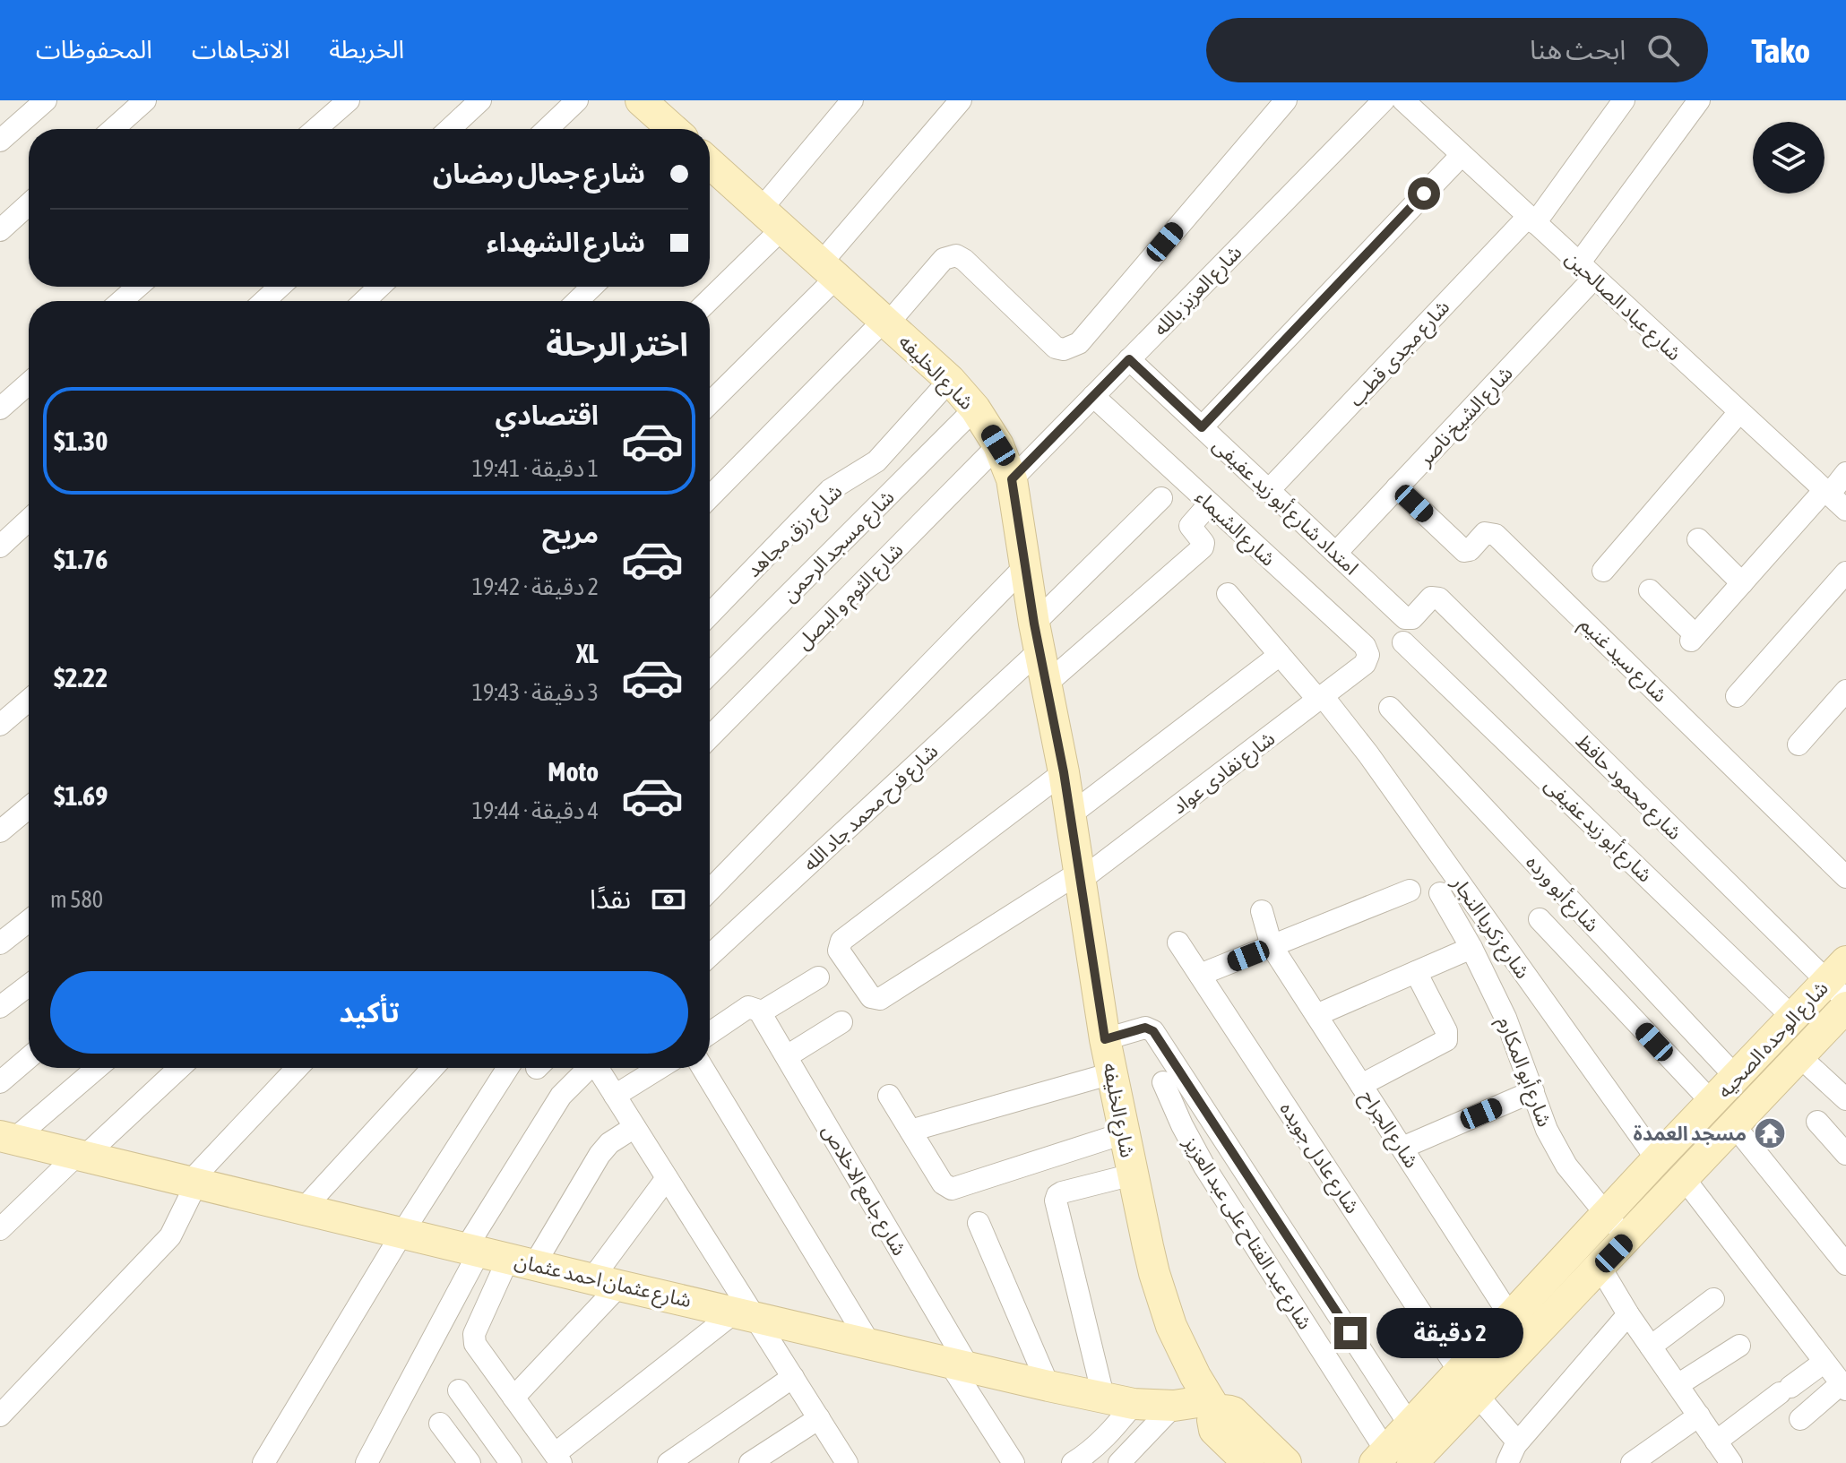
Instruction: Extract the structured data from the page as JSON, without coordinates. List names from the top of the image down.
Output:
{
  "streets": {
    "main road": ["شارع الخليفه", "شارع الوحده الصحيه", "شارع عثمان احمد عثمان"],
    "street": [
      "شارع العزيز بالله",
      "شارع عباد الصالحين",
      "شارع مجدى قطب",
      "شارع الشيخ ناصر",
      "امتداد شارع أبو زيد عفيفى",
      "شارع الشيماء",
      "شارع رزق مجاهد",
      "شارع مسجد الرحمن",
      "شارع الثوم و البصل",
      "شارع سيد غنيم",
      "شارع نفادى عواد",
      "شارع محمود حافظ",
      "شارع فرح محمد جاد الله",
      "شارع أبو زيد عفيفى",
      "شارع أبو ورده",
      "شارع زكريا النجار",
      "شارع أبو المكارم",
      "شارع الجراح",
      "شارع عادل جويده",
      "شارع جامع الاخلاص",
      "شارع عبد الفتاح على عبد العزيز"
    ]
  },
  "crossings": [
    ["شارع العزيز بالله", "شارع الخليفه"],
    ["شارع العزيز بالله", "امتداد شارع أبو زيد عفيفى"],
    ["شارع العزيز بالله", "شارع الشيماء"],
    ["شارع عباد الصالحين", "شارع مجدى قطب"],
    ["شارع عباد الصالحين", "شارع الشيخ ناصر"],
    ["شارع مجدى قطب", "امتداد شارع أبو زيد عفيفى"],
    ["شارع الخليفه", "شارع رزق مجاهد"],
    ["شارع الخليفه", "شارع مسجد الرحمن"],
    ["شارع الخليفه", "شارع الثوم و البصل"],
    ["شارع الخليفه", "شارع نفادى عواد"],
    ["شارع الخليفه", "شارع فرح محمد جاد الله"],
    ["شارع الخليفه", "شارع عثمان احمد عثمان"],
    ["شارع الشيخ ناصر", "امتداد شارع أبو زيد عفيفى"],
    ["شارع الشيخ ناصر", "شارع سيد غنيم"],
    ["امتداد شارع أبو زيد عفيفى", "شارع محمود حافظ"],
    ["شارع الشيماء", "شارع نفادى عواد"],
    ["شارع نفادى عواد", "شارع زكريا النجار"],
    ["شارع محمود حافظ", "شارع الوحده الصحيه"],
    ["شارع أبو زيد عفيفى", "شارع الوحده الصحيه"],
    ["شارع أبو ورده", "شارع الوحده الصحيه"],
    ["شارع زكريا النجار", "شارع الوحده الصحيه"],
    ["شارع الوحده الصحيه", "شارع أبو المكارم"],
    ["شارع الوحده الصحيه", "شارع الجراح"],
    ["شارع الوحده الصحيه", "شارع عادل جويده"],
    ["شارع الوحده الصحيه", "شارع عبد الفتاح على عبد العزيز"],
    ["شارع جامع الاخلاص", "شارع عثمان احمد عثمان"]
  ],
  "places": {
    "temple": ["مسجد العمدة"]
  },
  "page": {
    "header": "Tako",
    "search": "ابحث هنا",
    "nav": ["الخريطة", "الاتجاهات", "المحفوظات"],
    "banner": ["شارع جمال رمضان", "شارع الشهداء"],
    "heading": "اختر الرحلة",
    "list": [
      {
        "name": "اقتصادي",
        "note": "1 دقيقة · 19:41",
        "value": "$1.30"
      },
      {
        "name": "مريح",
        "note": "2 دقيقة · 19:42",
        "value": "$1.76"
      },
      {
        "name": "XL",
        "note": "3 دقيقة · 19:43",
        "value": "$2.22"
      },
      {
        "name": "Moto",
        "note": "4 دقيقة · 19:44",
        "value": "$1.69"
      }
    ],
    "pay": ["نقدًا", "580 m"],
    "buttons": "تأكيد",
    "bubble": "2 دقيقة"
  }
}
